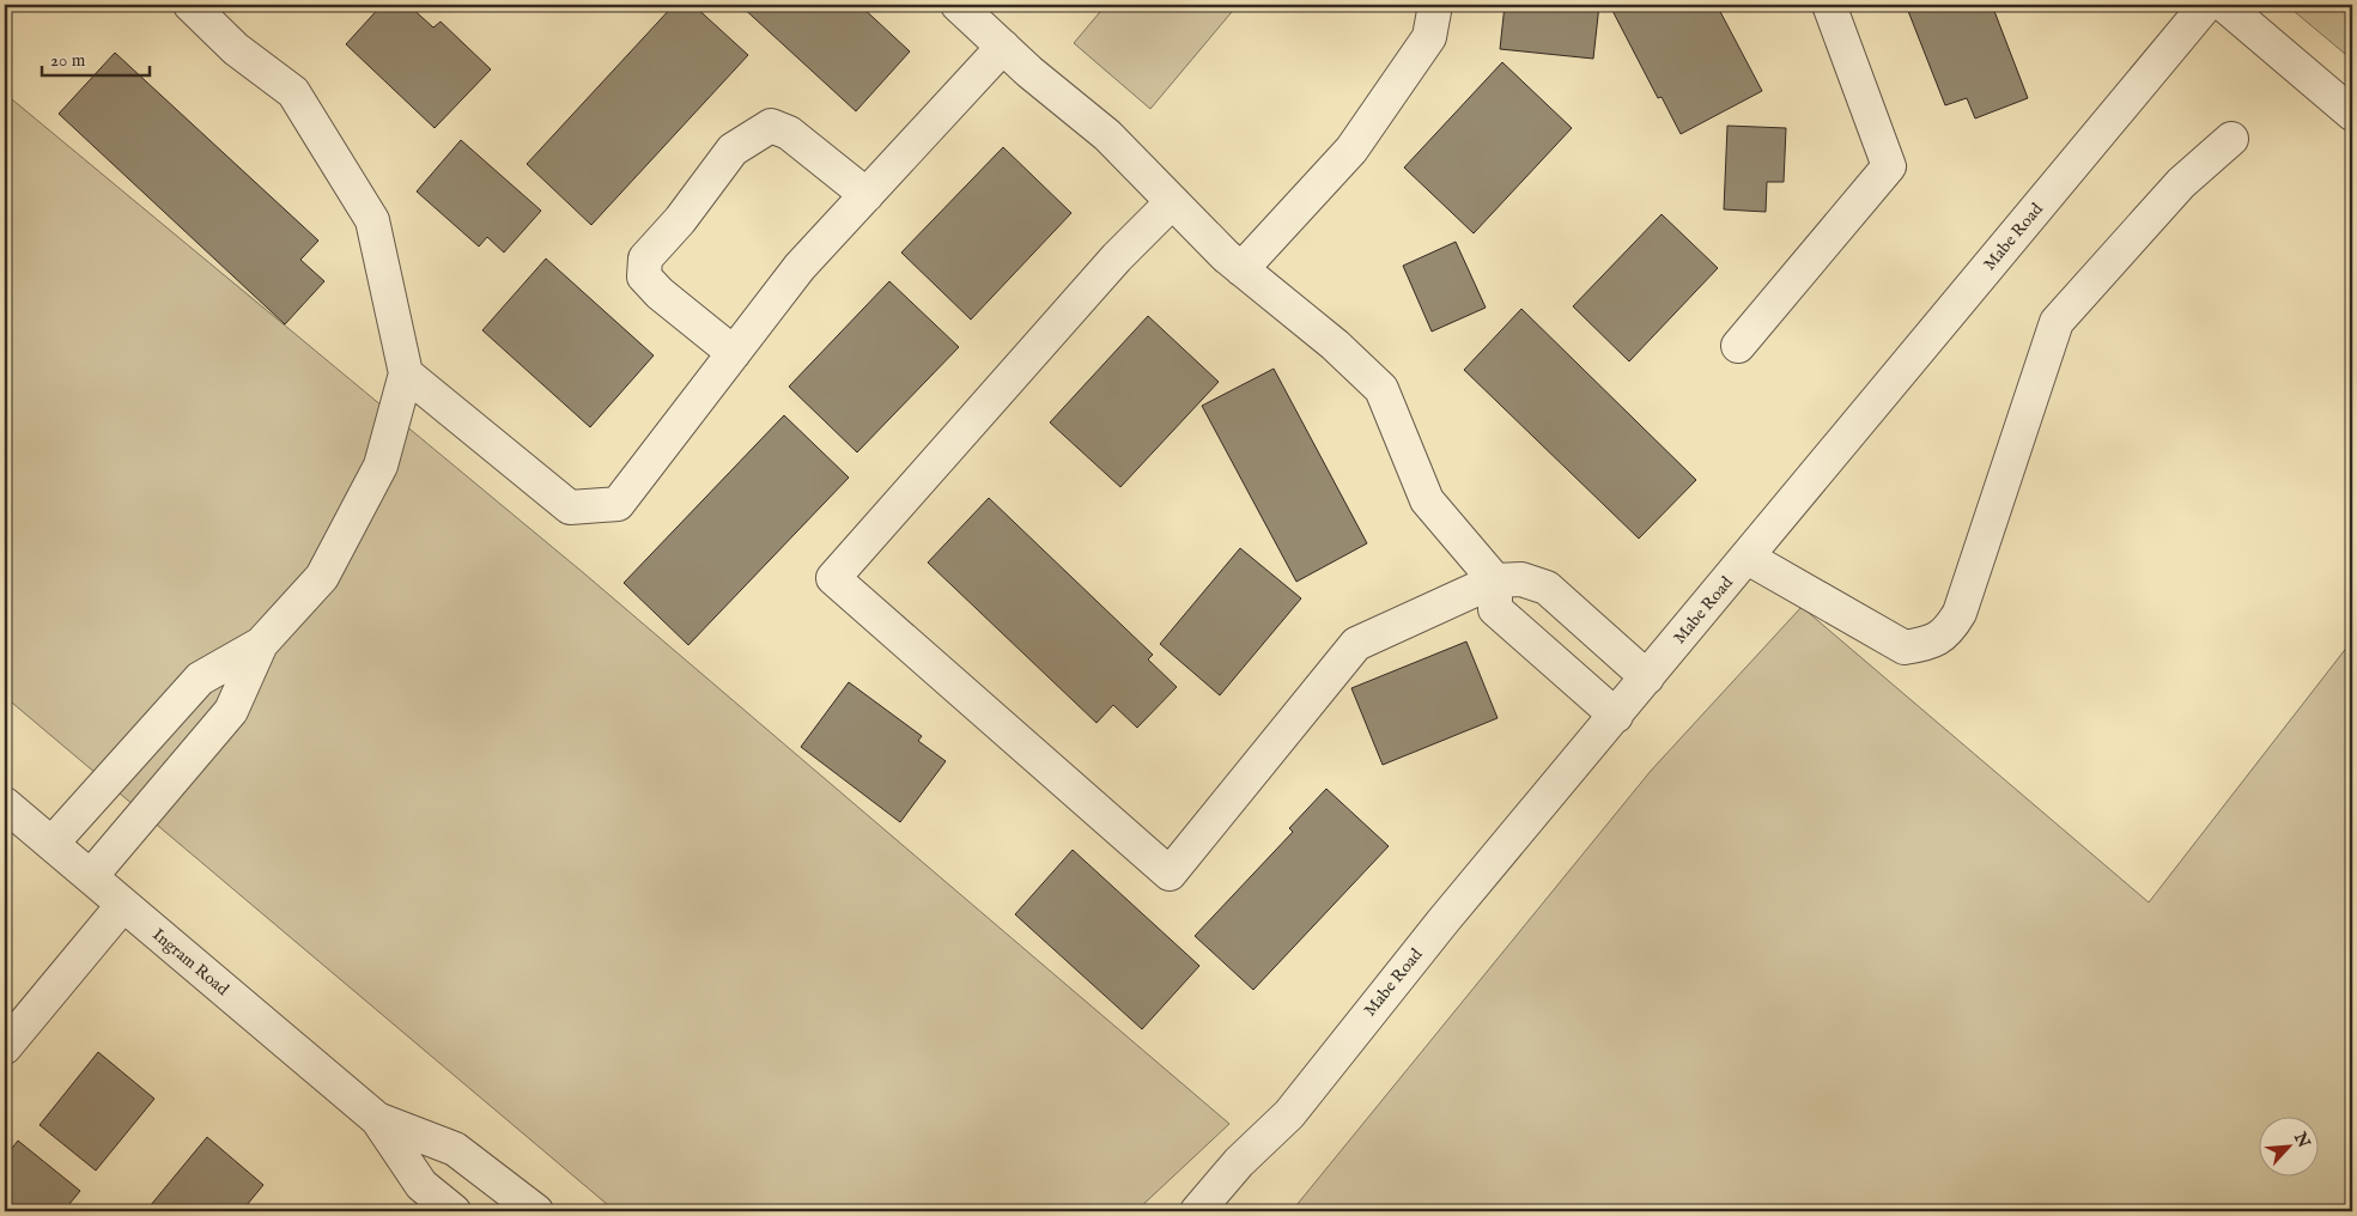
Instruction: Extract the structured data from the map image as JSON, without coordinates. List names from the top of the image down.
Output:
{
  "streets": {
    "street": ["Mabe Road", "Ingram Road"]
  },
  "scale_bar": "20 m",
  "north": "top right"
}
